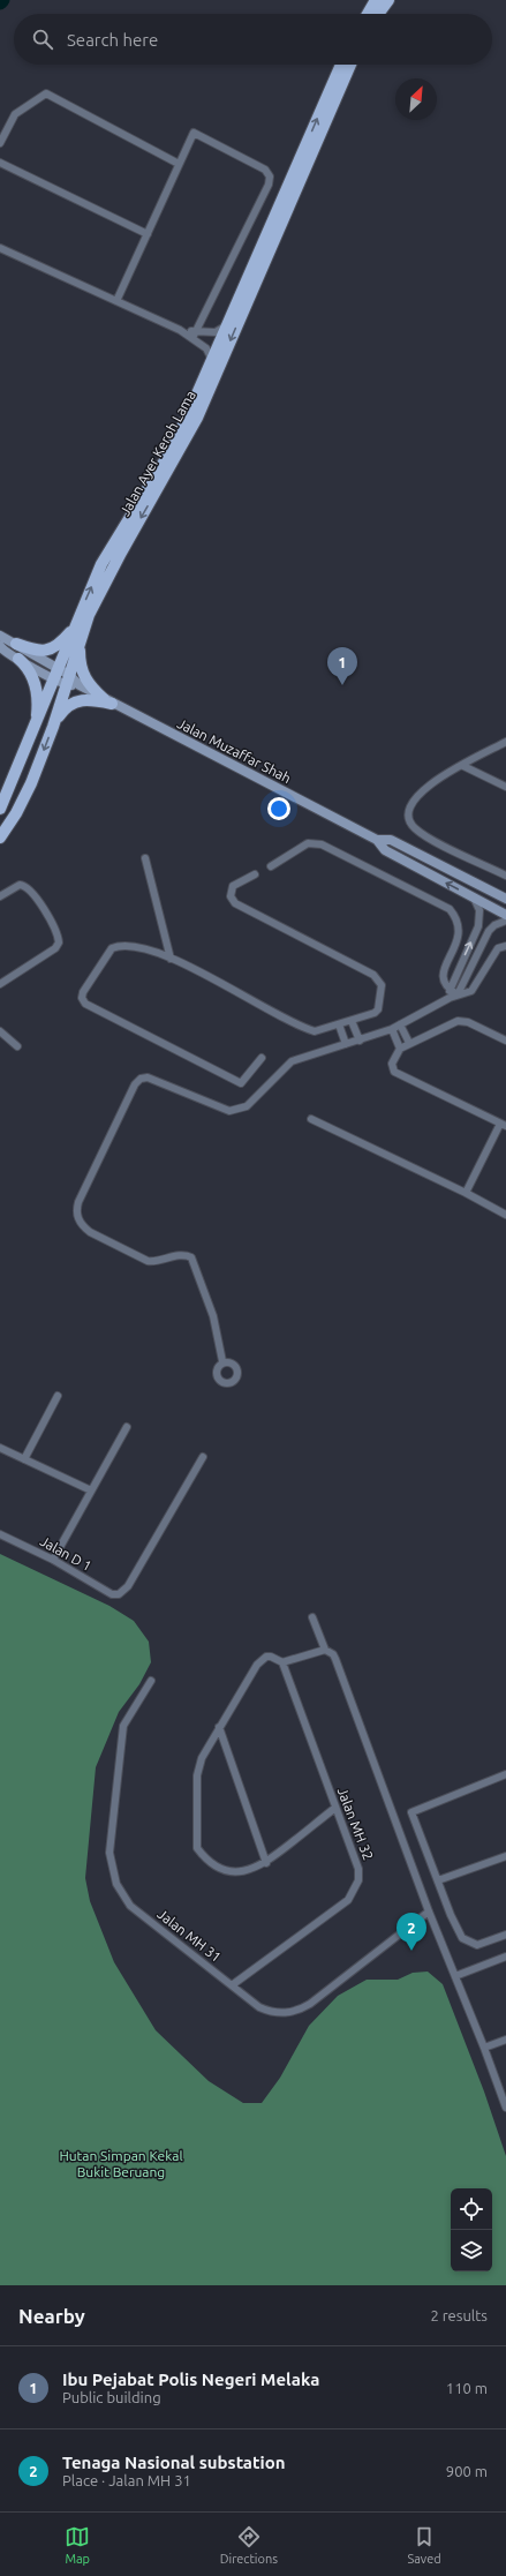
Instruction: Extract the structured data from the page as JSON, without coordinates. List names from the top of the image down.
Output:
{
  "streets": {
    "main road": ["Jalan Ayer Keroh Lama", "Jalan Muzaffar Shah"],
    "street": ["Jalan D 1", "Jalan MH 32", "Jalan MH 31"]
  },
  "crossings": [
    ["Jalan Ayer Keroh Lama", "Jalan Muzaffar Shah"],
    ["Jalan MH 32", "Jalan MH 31"]
  ],
  "parks": ["Hutan Simpan Kekal Bukit Beruang"],
  "north": "top right",
  "page": {
    "search": "Search here",
    "pins": ["1", "2"],
    "heading": ["Nearby", "2 results"],
    "list": [
      {
        "mark": "1",
        "name": "Ibu Pejabat Polis Negeri Melaka",
        "note": "Public building",
        "value": "110 m"
      },
      {
        "mark": "2",
        "name": "Tenaga Nasional substation",
        "note": "Place · Jalan MH 31",
        "value": "900 m"
      }
    ],
    "nav": ["Map", "Directions", "Saved"]
  }
}
